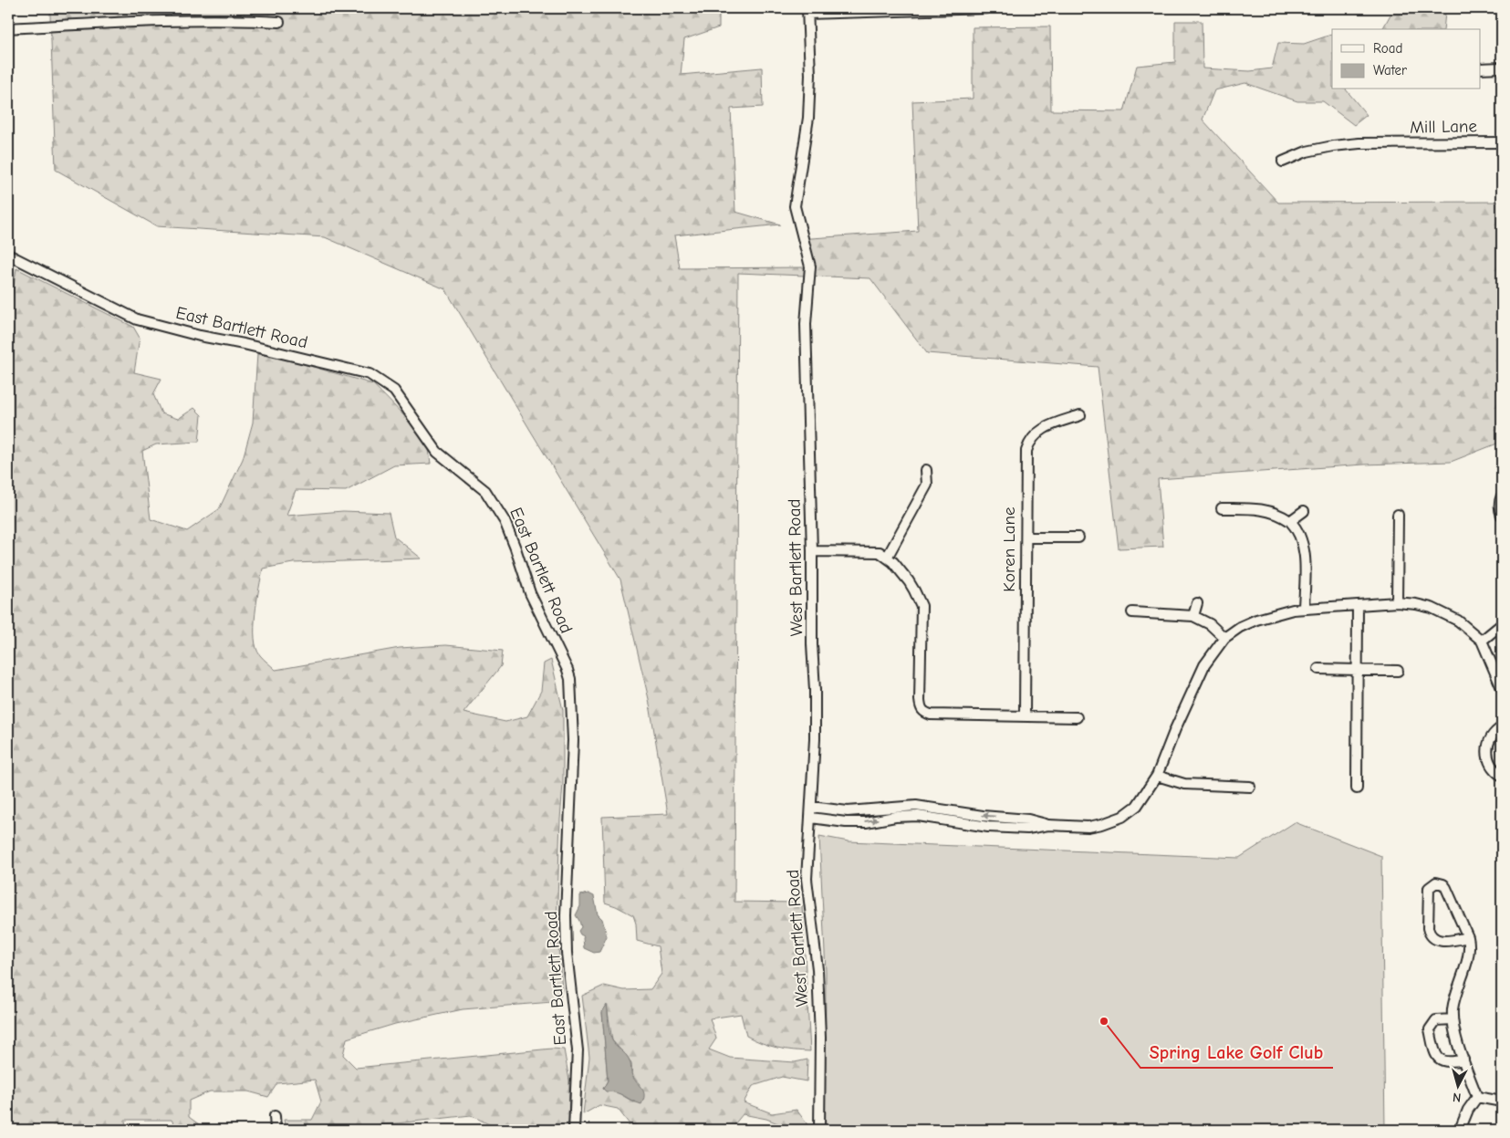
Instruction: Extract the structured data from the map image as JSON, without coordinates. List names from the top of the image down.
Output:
{
  "streets": {
    "street": [
      "Mill Lane",
      "East Bartlett Road",
      "Koren Lane",
      "West Bartlett Road"
    ]
  },
  "places": ["Spring Lake Golf Club"],
  "legend": ["Road", "Water"],
  "north": "bottom"
}
